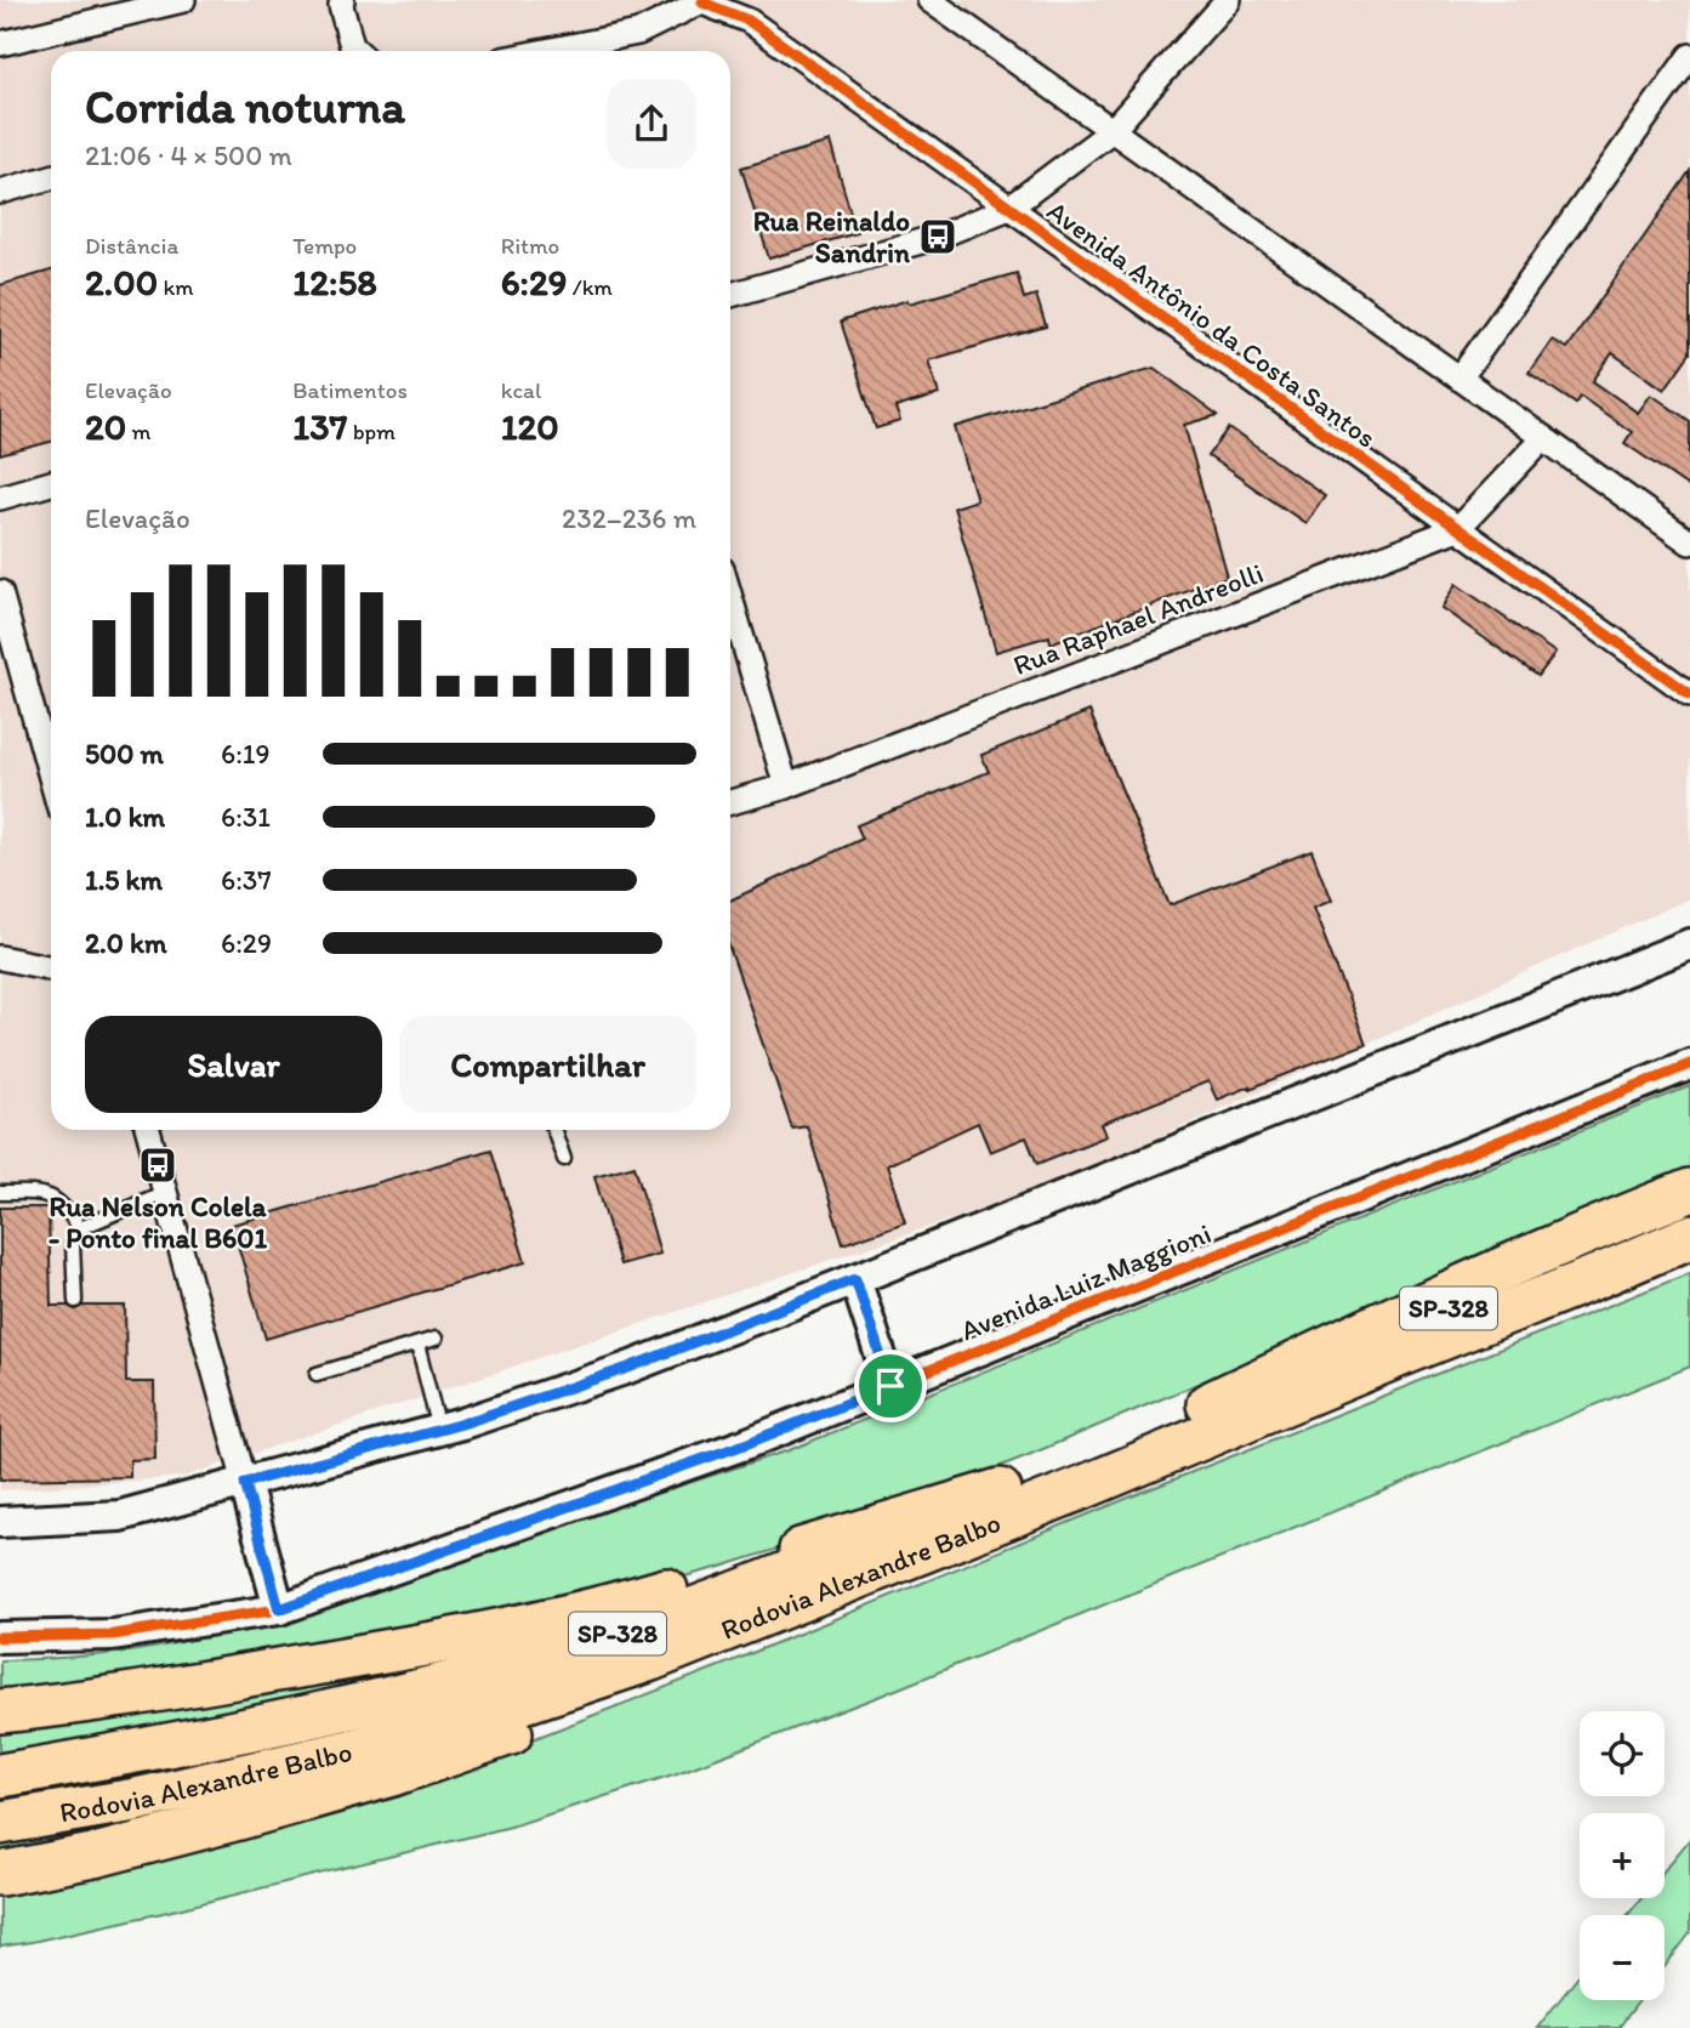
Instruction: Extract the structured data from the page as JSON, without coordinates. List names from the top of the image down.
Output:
{
  "streets": {
    "highway": ["SP-328", "Rodovia Alexandre Balbo"],
    "street": ["Avenida Antônio da Costa Santos", "Rua Raphael Andreolli", "Avenida Luiz Maggioni"]
  },
  "crossings": [
    ["Avenida Antônio da Costa Santos", "Rua Raphael Andreolli"]
  ],
  "places": {
    "bus stop": ["Rua Reinaldo Sandrin", "Rua Nelson Colela - Ponto final B601"]
  },
  "page": {
    "heading": ["Corrida noturna", "21:06 · 4 × 500 m"],
    "stats": [
      ["Distância", "2.00 km"],
      ["Tempo", "12:58"],
      ["Ritmo", "6:29 /km"],
      ["Elevação", "20 m"],
      ["Batimentos", "137 bpm"],
      ["kcal", "120"]
    ],
    "chart": ["Elevação", "232–236 m"],
    "list": [
      {
        "name": "500 m",
        "note": "6:19"
      },
      {
        "name": "1.0 km",
        "note": "6:31"
      },
      {
        "name": "1.5 km",
        "note": "6:37"
      },
      {
        "name": "2.0 km",
        "note": "6:29"
      }
    ],
    "buttons": ["Salvar", "Compartilhar"],
    "map_buttons": ["+", "−"]
  }
}
